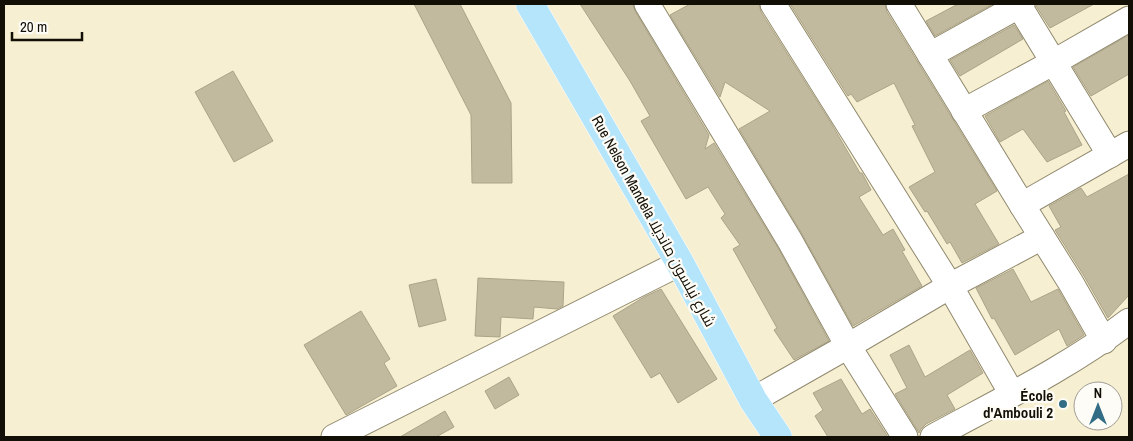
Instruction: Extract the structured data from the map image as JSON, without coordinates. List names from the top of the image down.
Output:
{
  "streets": {
    "main road": ["Rue Nelson Mandela شارع نيلسون مانديلا"]
  },
  "places": ["École d'Ambouli 2"],
  "scale_bar": "20 m",
  "north": "top"
}
